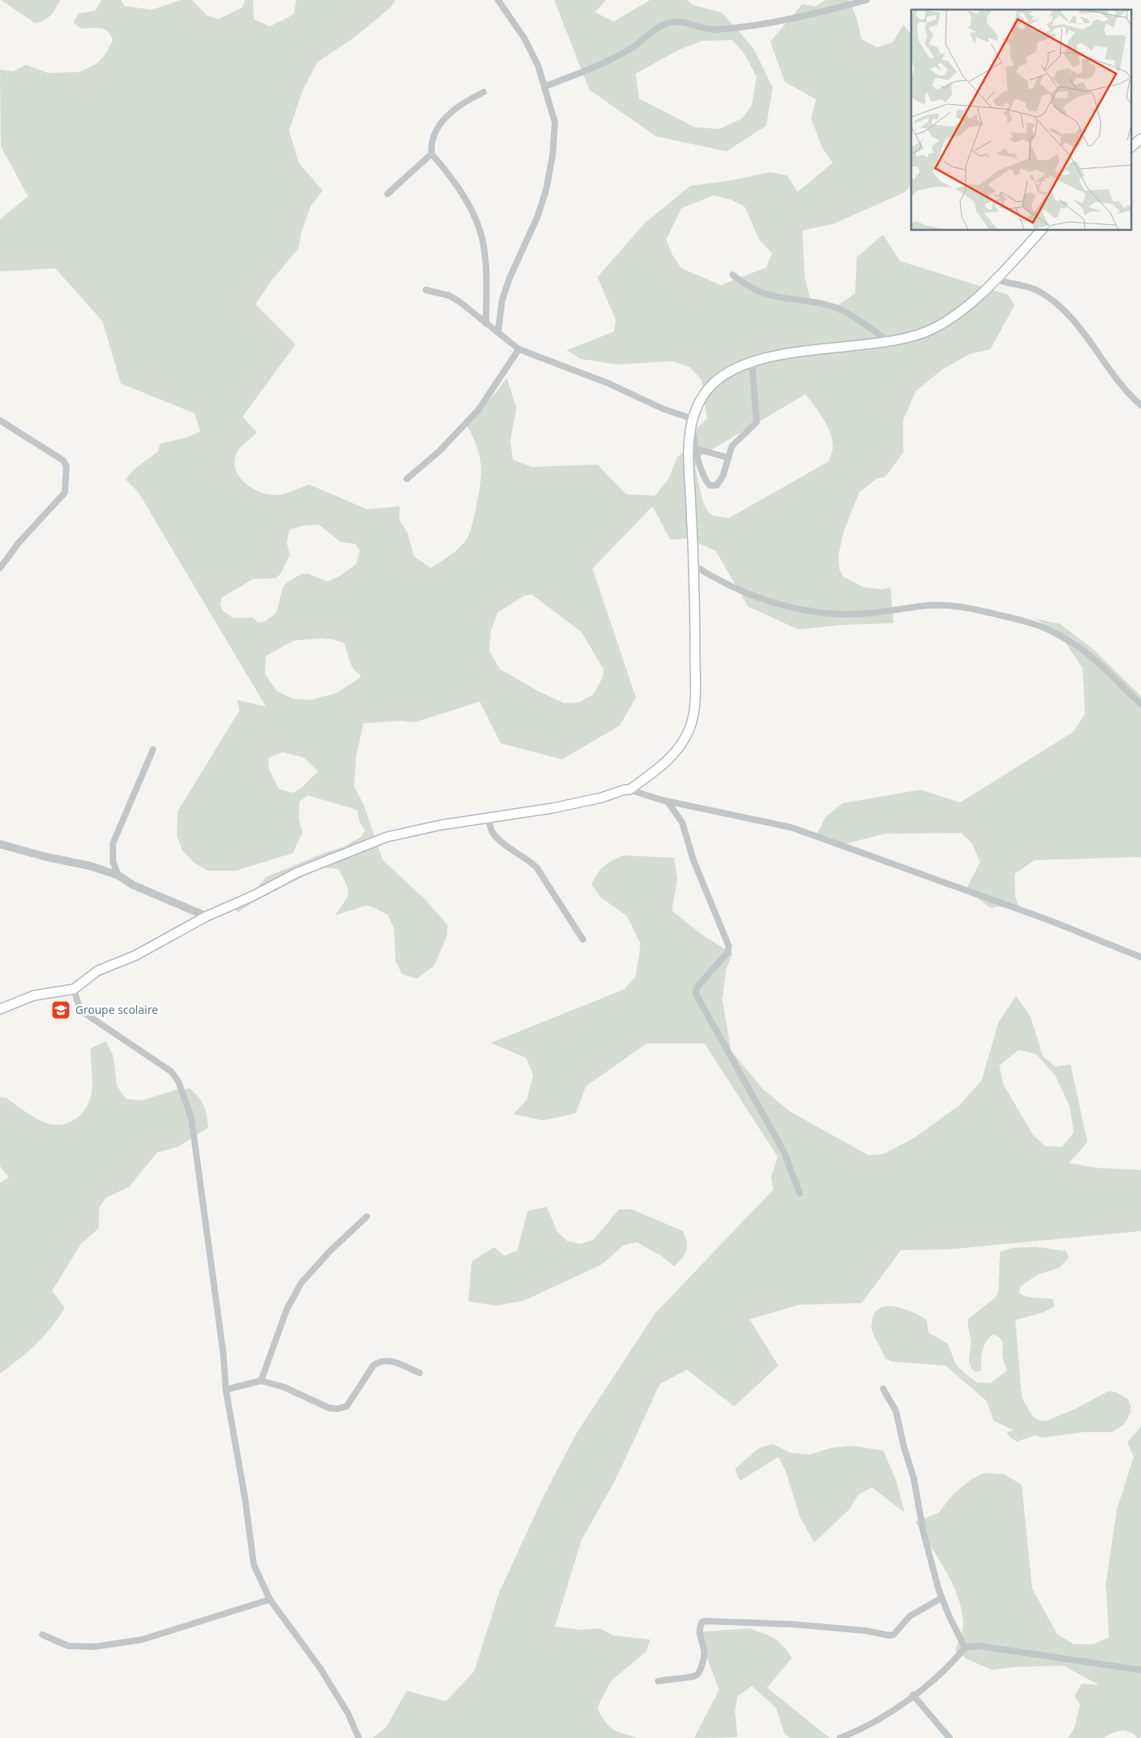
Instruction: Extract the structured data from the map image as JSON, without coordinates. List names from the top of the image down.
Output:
{
  "places": {
    "school or university": ["Groupe scolaire"]
  }
}
